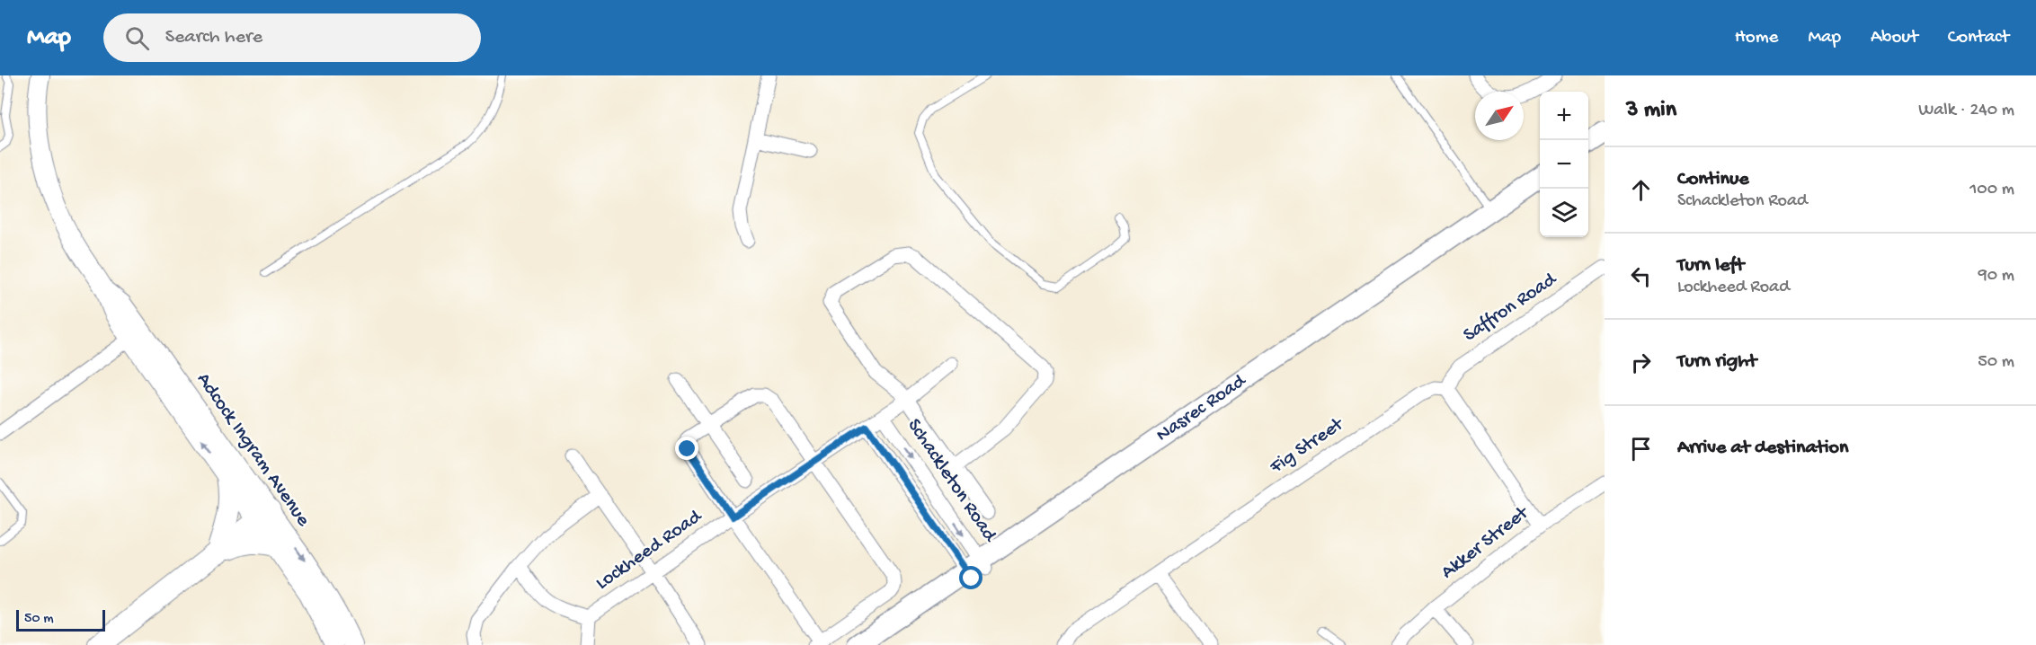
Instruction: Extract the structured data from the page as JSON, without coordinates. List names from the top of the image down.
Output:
{
  "streets": {
    "main road": ["Nasrec Road"],
    "street": [
      "Saffron Road",
      "Fig Street",
      "Adcock Ingram Avenue",
      "Schackleton Road",
      "Akker Street",
      "Lockheed Road"
    ]
  },
  "crossings": [
    ["Saffron Road", "Fig Street"],
    ["Nasrec Road", "Schackleton Road"],
    ["Schackleton Road", "Lockheed Road"]
  ],
  "scale_bar": "50 m",
  "north": "top right",
  "page": {
    "header": "Map",
    "search": "Search here",
    "nav": [
      "Home",
      "Map",
      "About",
      "Contact"
    ],
    "heading": ["3 min", "Walk · 240 m"],
    "map_buttons": ["+", "−"],
    "list": [
      ["Continue", "Schackleton Road", "100 m"],
      ["Turn left", "Lockheed Road", "90 m"],
      ["Turn right", "50 m"],
      "Arrive at destination"
    ],
    "scale": "50 m"
  }
}
